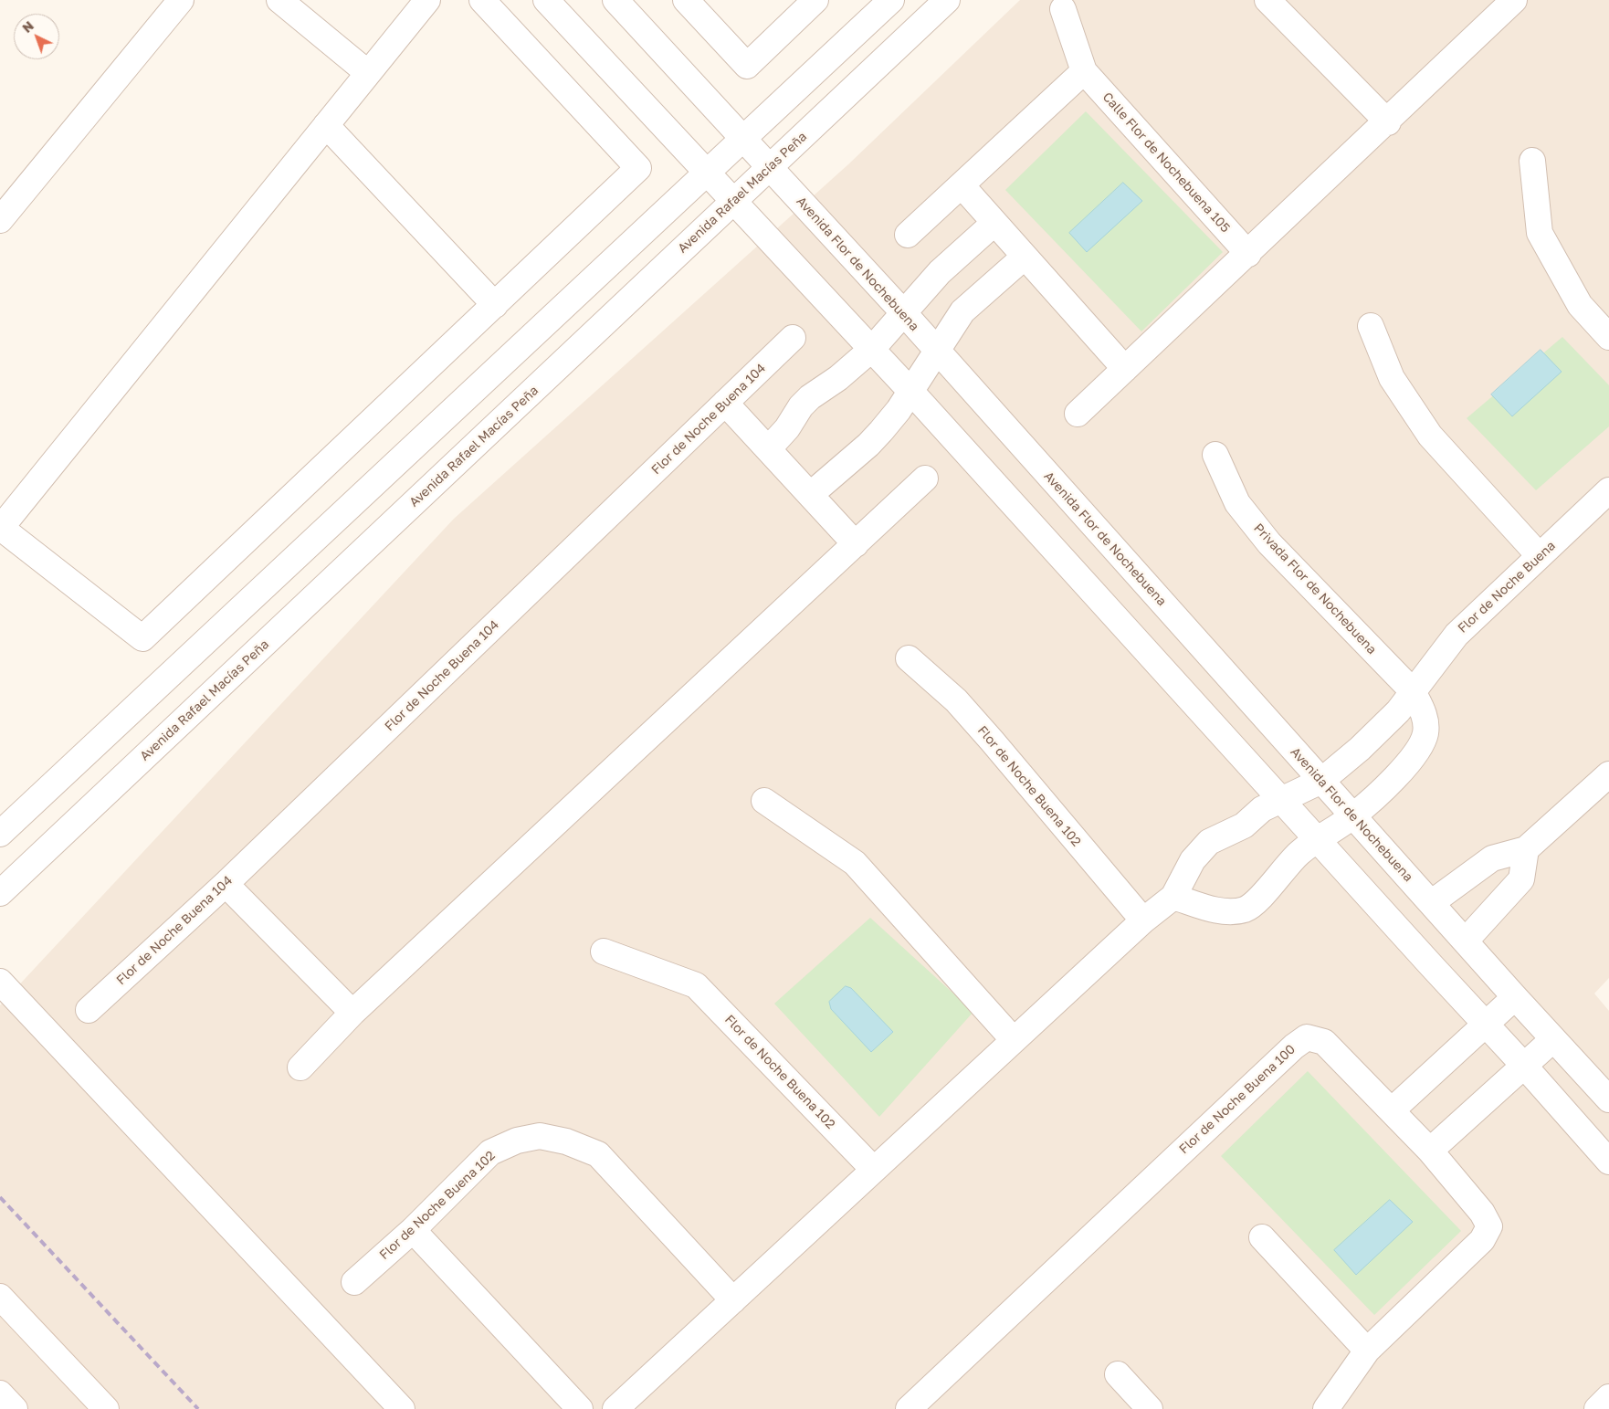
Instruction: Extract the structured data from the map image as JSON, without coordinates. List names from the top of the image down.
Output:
{
  "streets": {
    "street": [
      "Calle Flor de Nochebuena 105",
      "Avenida Rafael Macías Peña",
      "Avenida Flor de Nochebuena",
      "Flor de Noche Buena 104",
      "Flor de Noche Buena",
      "Privada Flor de Nochebuena",
      "Flor de Noche Buena 102",
      "Flor de Noche Buena 100"
    ]
  },
  "crossings": [
    ["Avenida Rafael Macías Peña", "Avenida Flor de Nochebuena"],
    ["Avenida Flor de Nochebuena", "Flor de Noche Buena"],
    ["Avenida Flor de Nochebuena", "Privada Flor de Nochebuena"],
    ["Flor de Noche Buena", "Privada Flor de Nochebuena"]
  ],
  "north": "top left"
}
